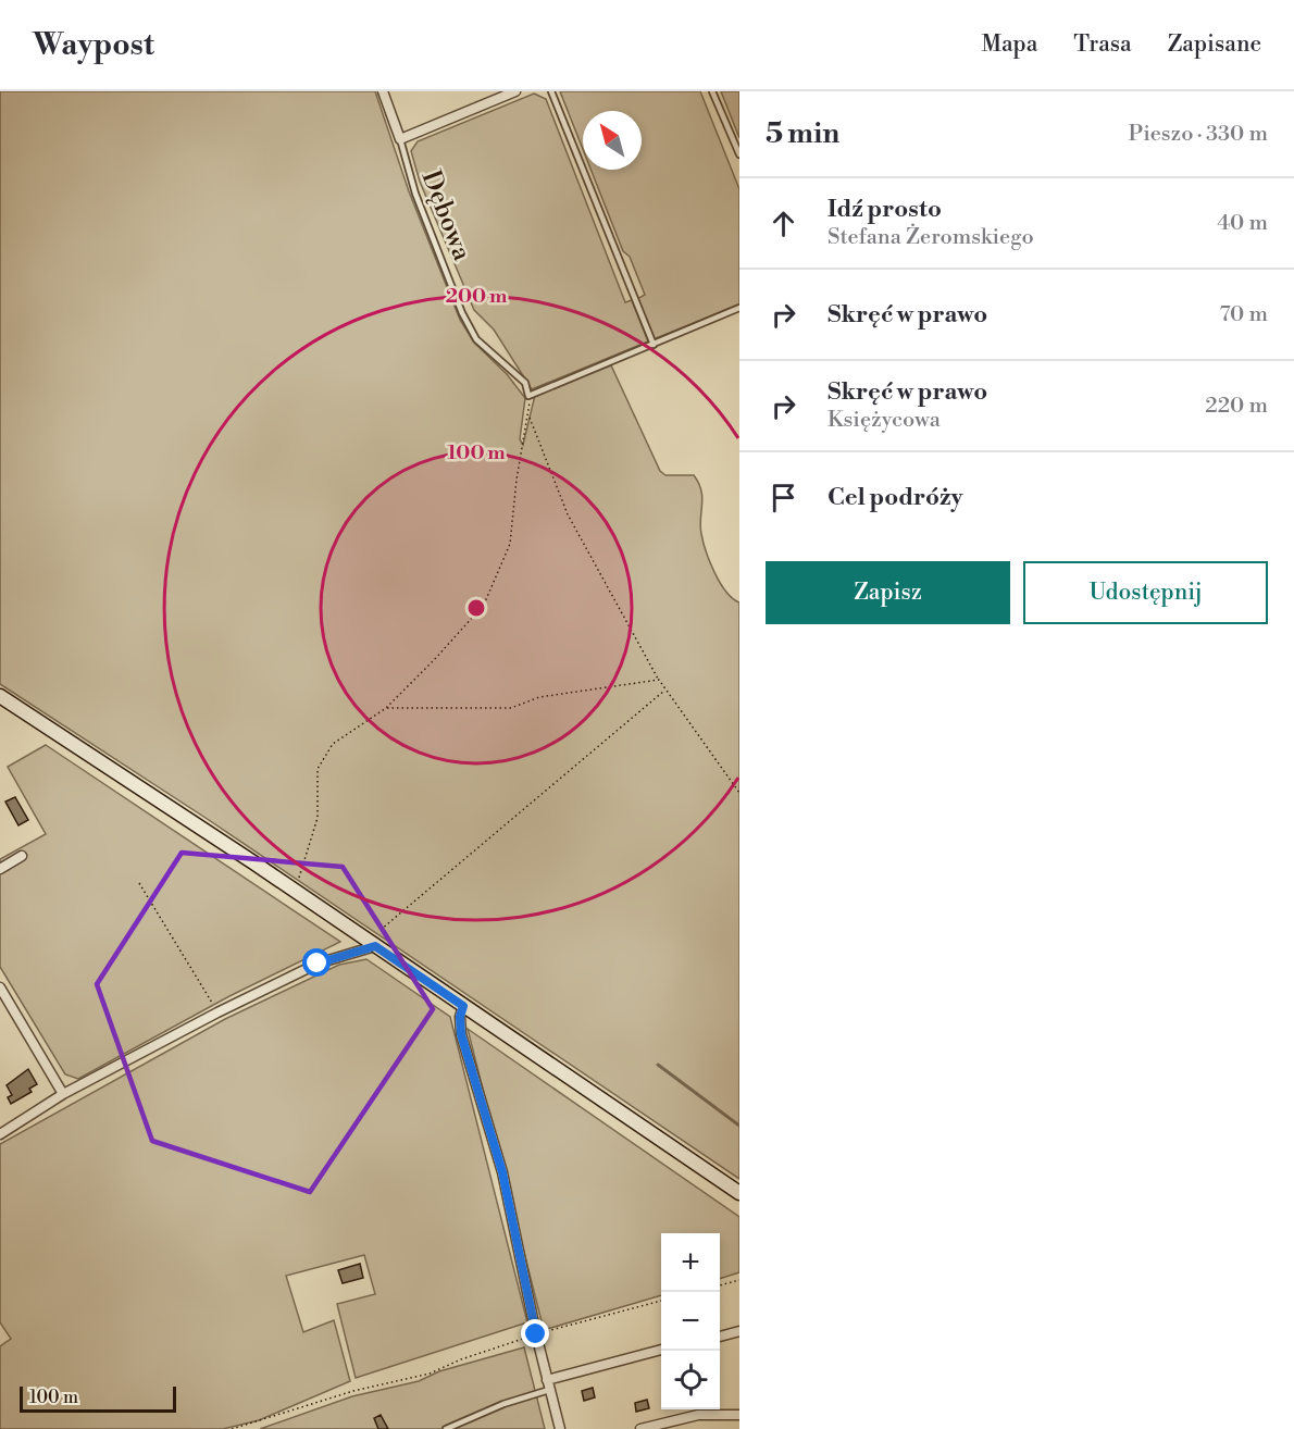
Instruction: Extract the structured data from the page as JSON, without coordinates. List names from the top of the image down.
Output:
{
  "streets": {
    "street": ["Dębowa"]
  },
  "scale_bar": "100 m",
  "north": "top left",
  "page": {
    "header": "Waypost",
    "nav": ["Mapa", "Trasa", "Zapisane"],
    "heading": ["5 min", "Pieszo · 330 m"],
    "list": [
      ["Idź prosto", "Stefana Żeromskiego", "40 m"],
      ["Skręć w prawo", "70 m"],
      ["Skręć w prawo", "Księżycowa", "220 m"],
      "Cel podróży"
    ],
    "buttons": ["Zapisz", "Udostępnij"],
    "map_buttons": ["+", "−"],
    "scale": "100 m"
  },
  "rings": ["200 m", "100 m"]
}
